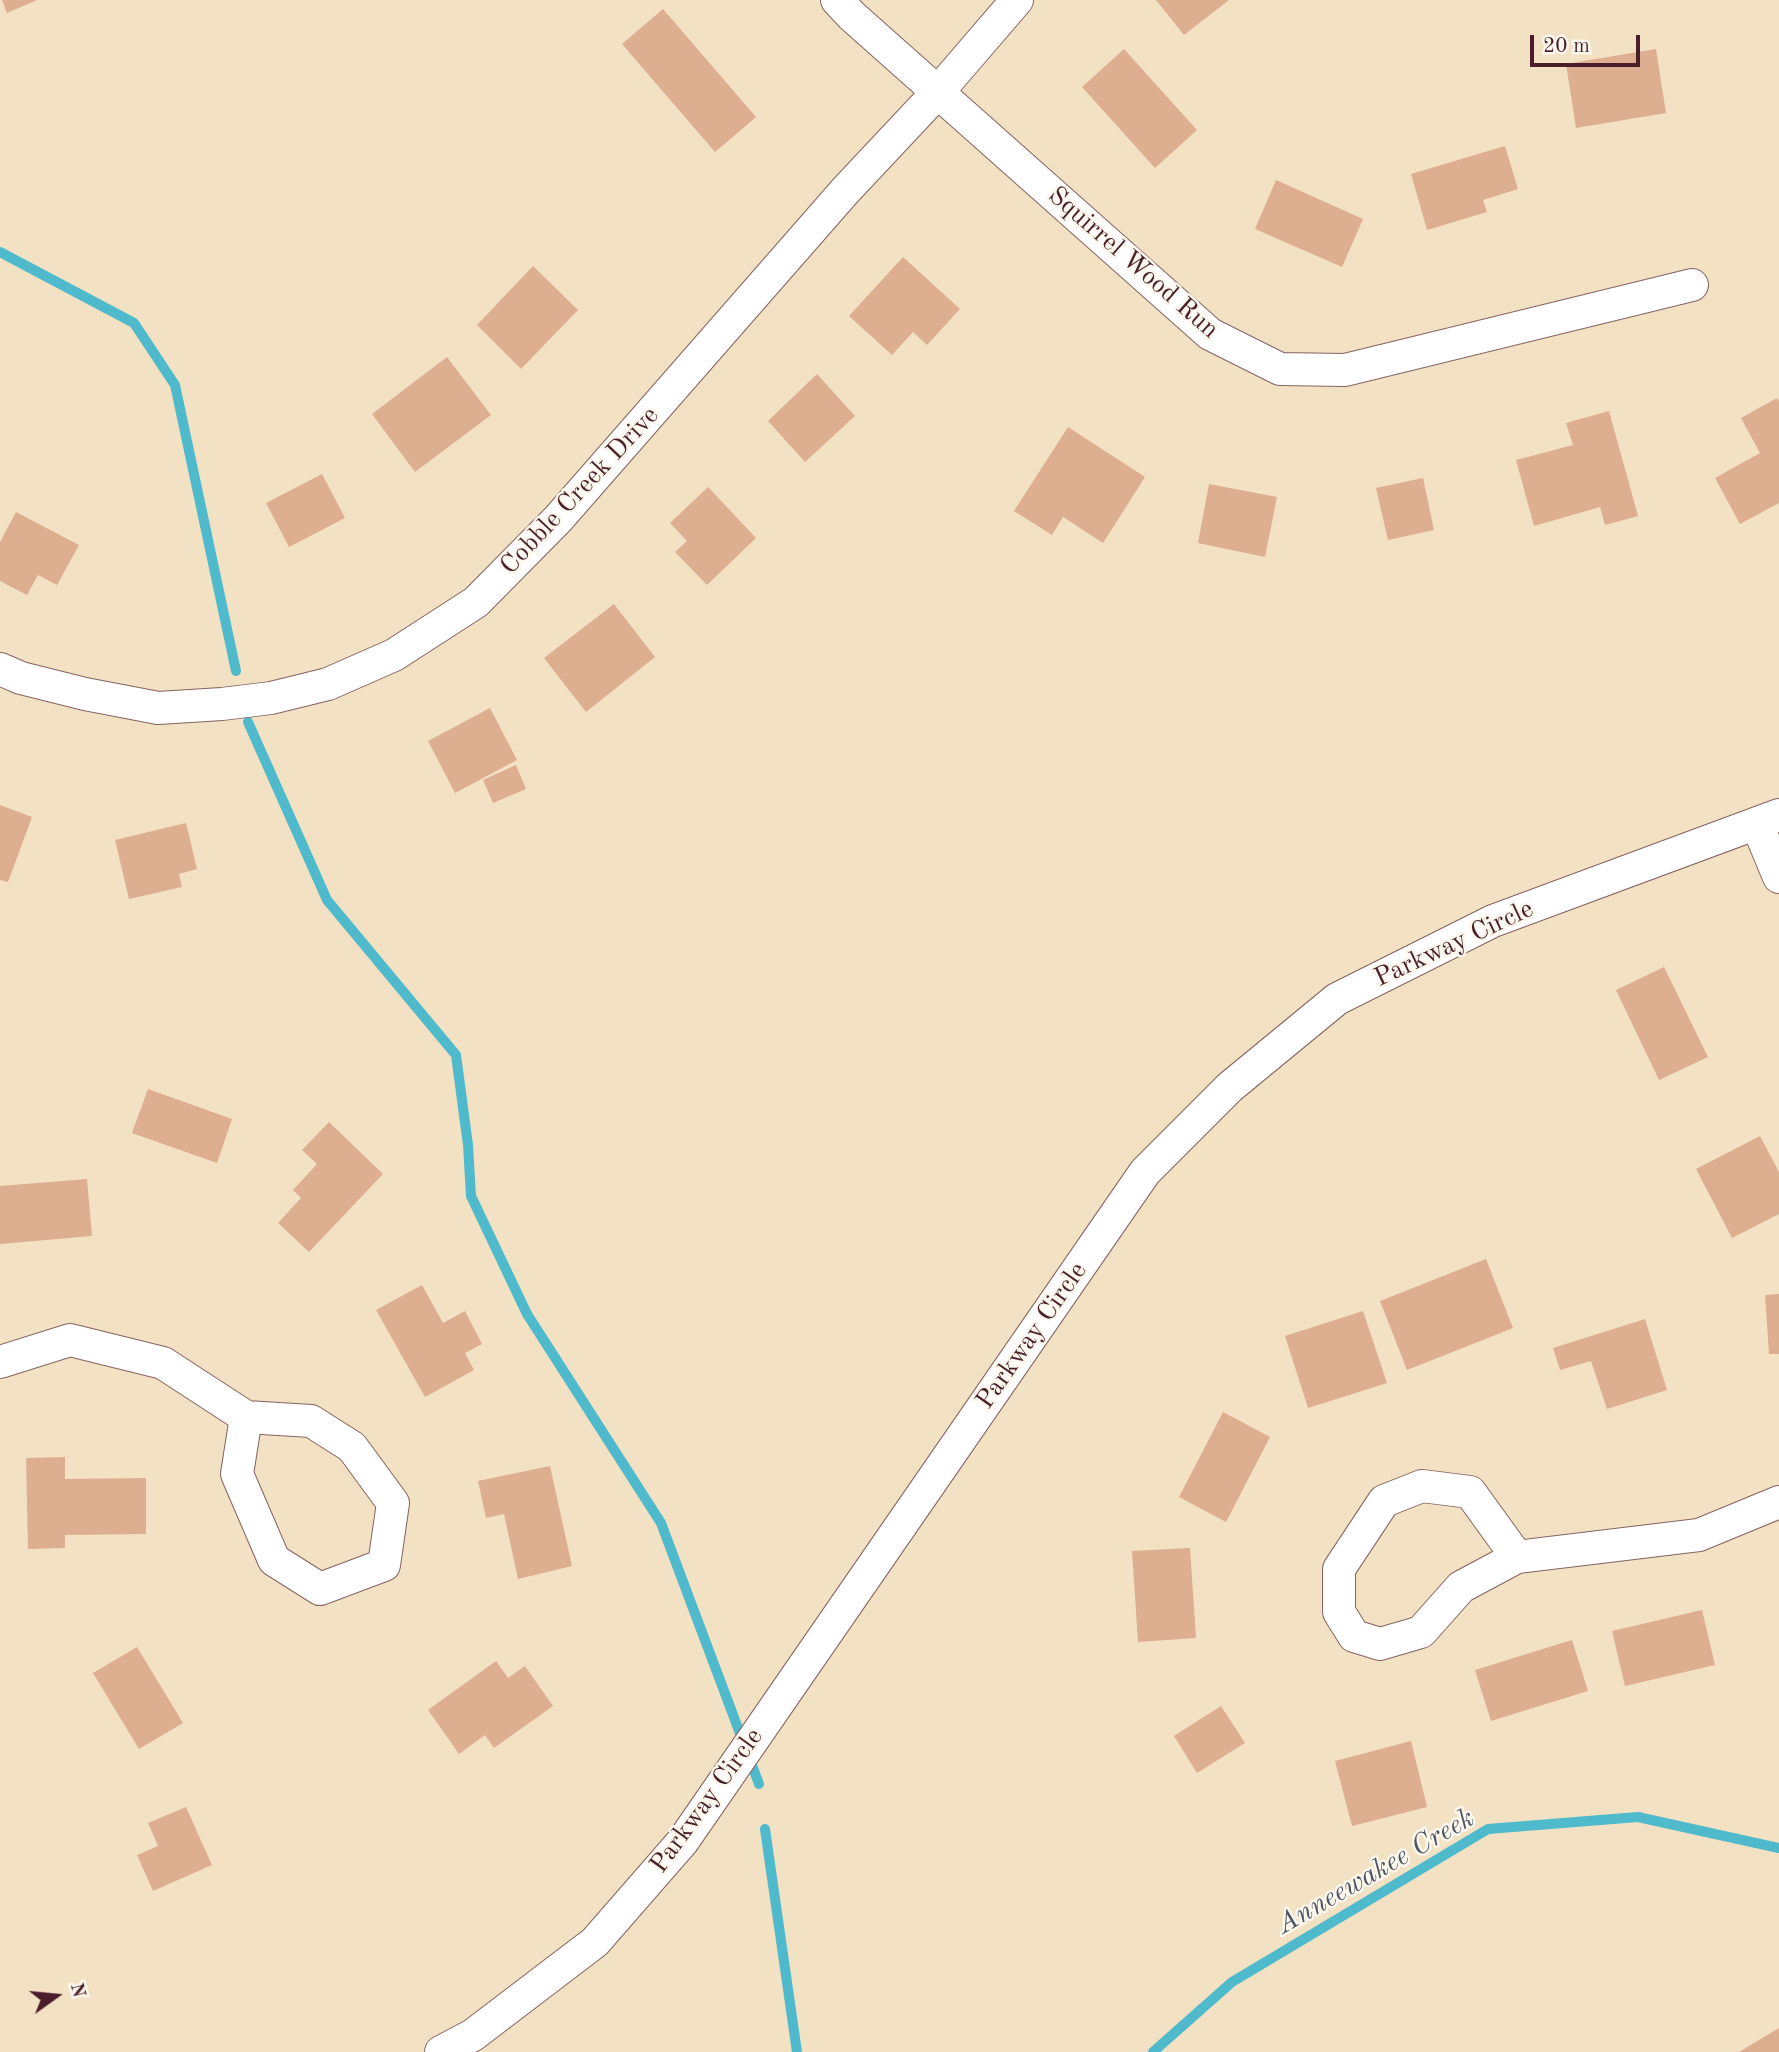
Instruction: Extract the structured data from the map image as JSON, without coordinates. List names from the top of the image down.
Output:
{
  "streets": {
    "street": ["Squirrel Wood Run", "Cobble Creek Drive", "Parkway Circle"]
  },
  "crossings": [
    ["Squirrel Wood Run", "Cobble Creek Drive"]
  ],
  "water": ["Anneewakee Creek"],
  "scale_bar": "20 m",
  "north": "right"
}
